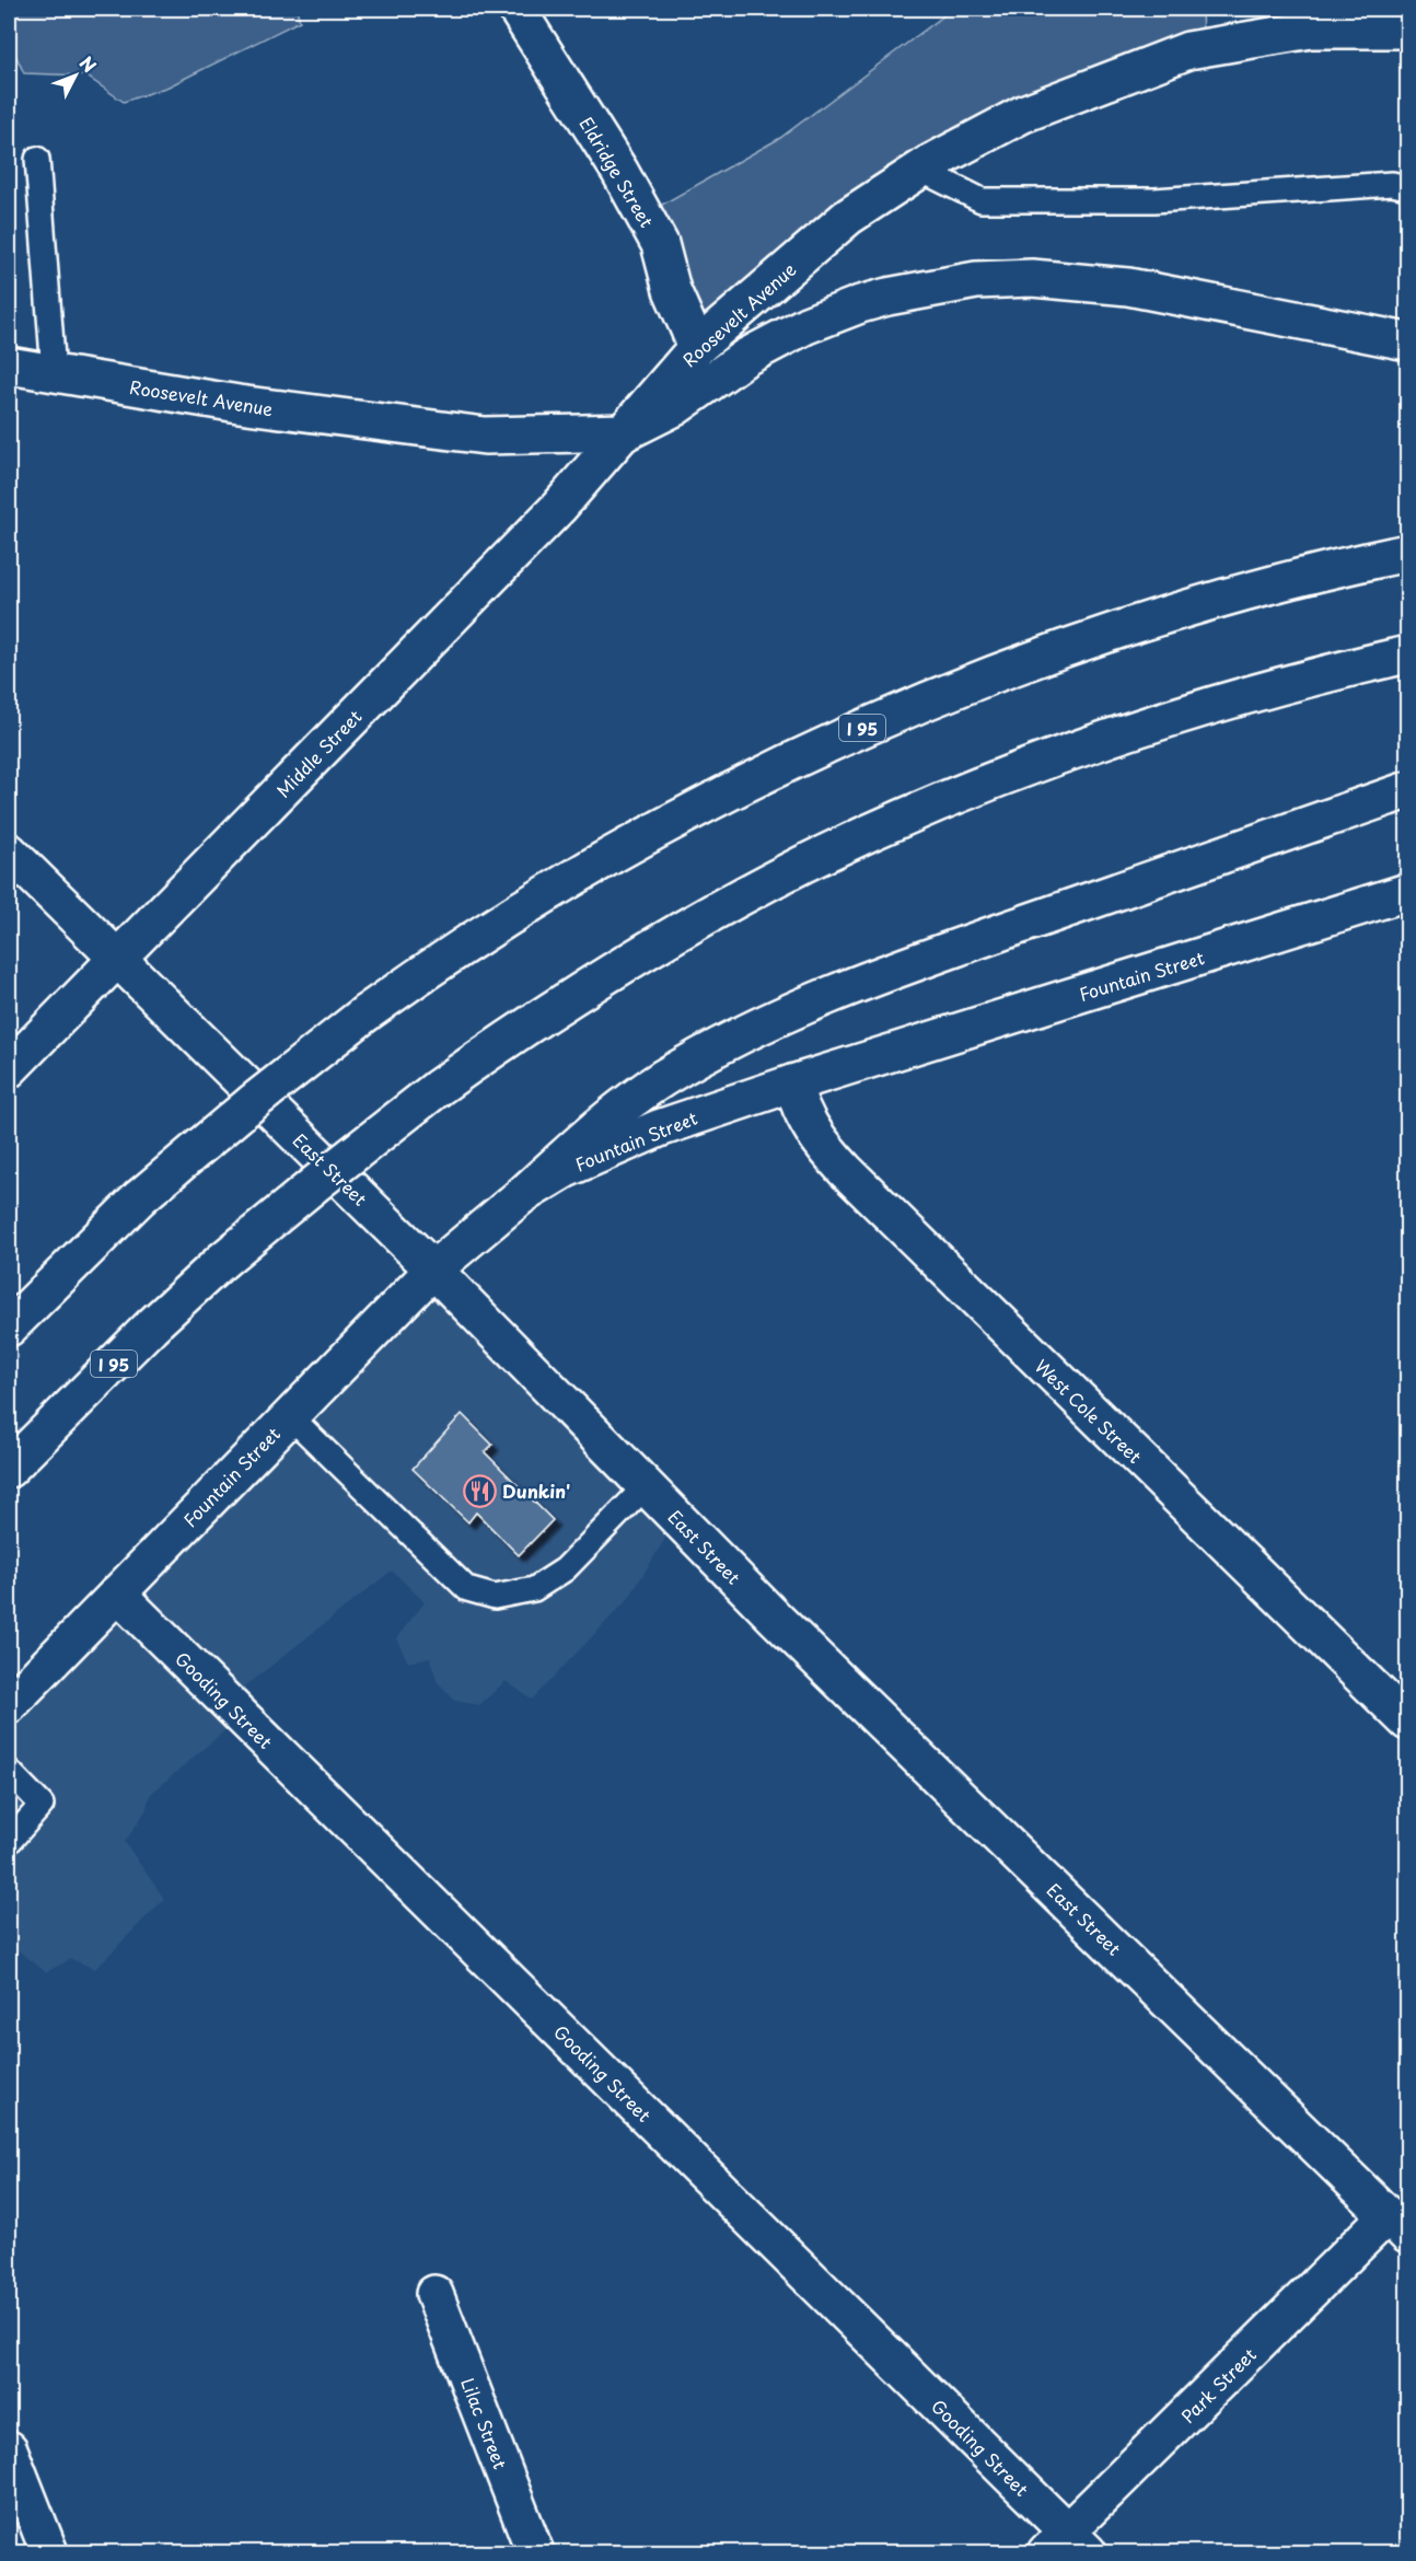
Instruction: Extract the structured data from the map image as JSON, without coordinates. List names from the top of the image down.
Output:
{
  "streets": {
    "main road": [
      "Eldridge Street",
      "Roosevelt Avenue",
      "I 95",
      "Middle Street",
      "Fountain Street",
      "East Street",
      "West Cole Street",
      "Gooding Street",
      "Park Street",
      "Lilac Street"
    ]
  },
  "crossings": [
    ["Eldridge Street", "Roosevelt Avenue"],
    ["Roosevelt Avenue", "Middle Street"],
    ["Middle Street", "East Street"],
    ["Fountain Street", "East Street"],
    ["Fountain Street", "West Cole Street"],
    ["Fountain Street", "Gooding Street"],
    ["East Street", "Park Street"],
    ["Gooding Street", "Park Street"]
  ],
  "places": {
    "restaurant": ["Dunkin'"]
  },
  "north": "top right"
}
